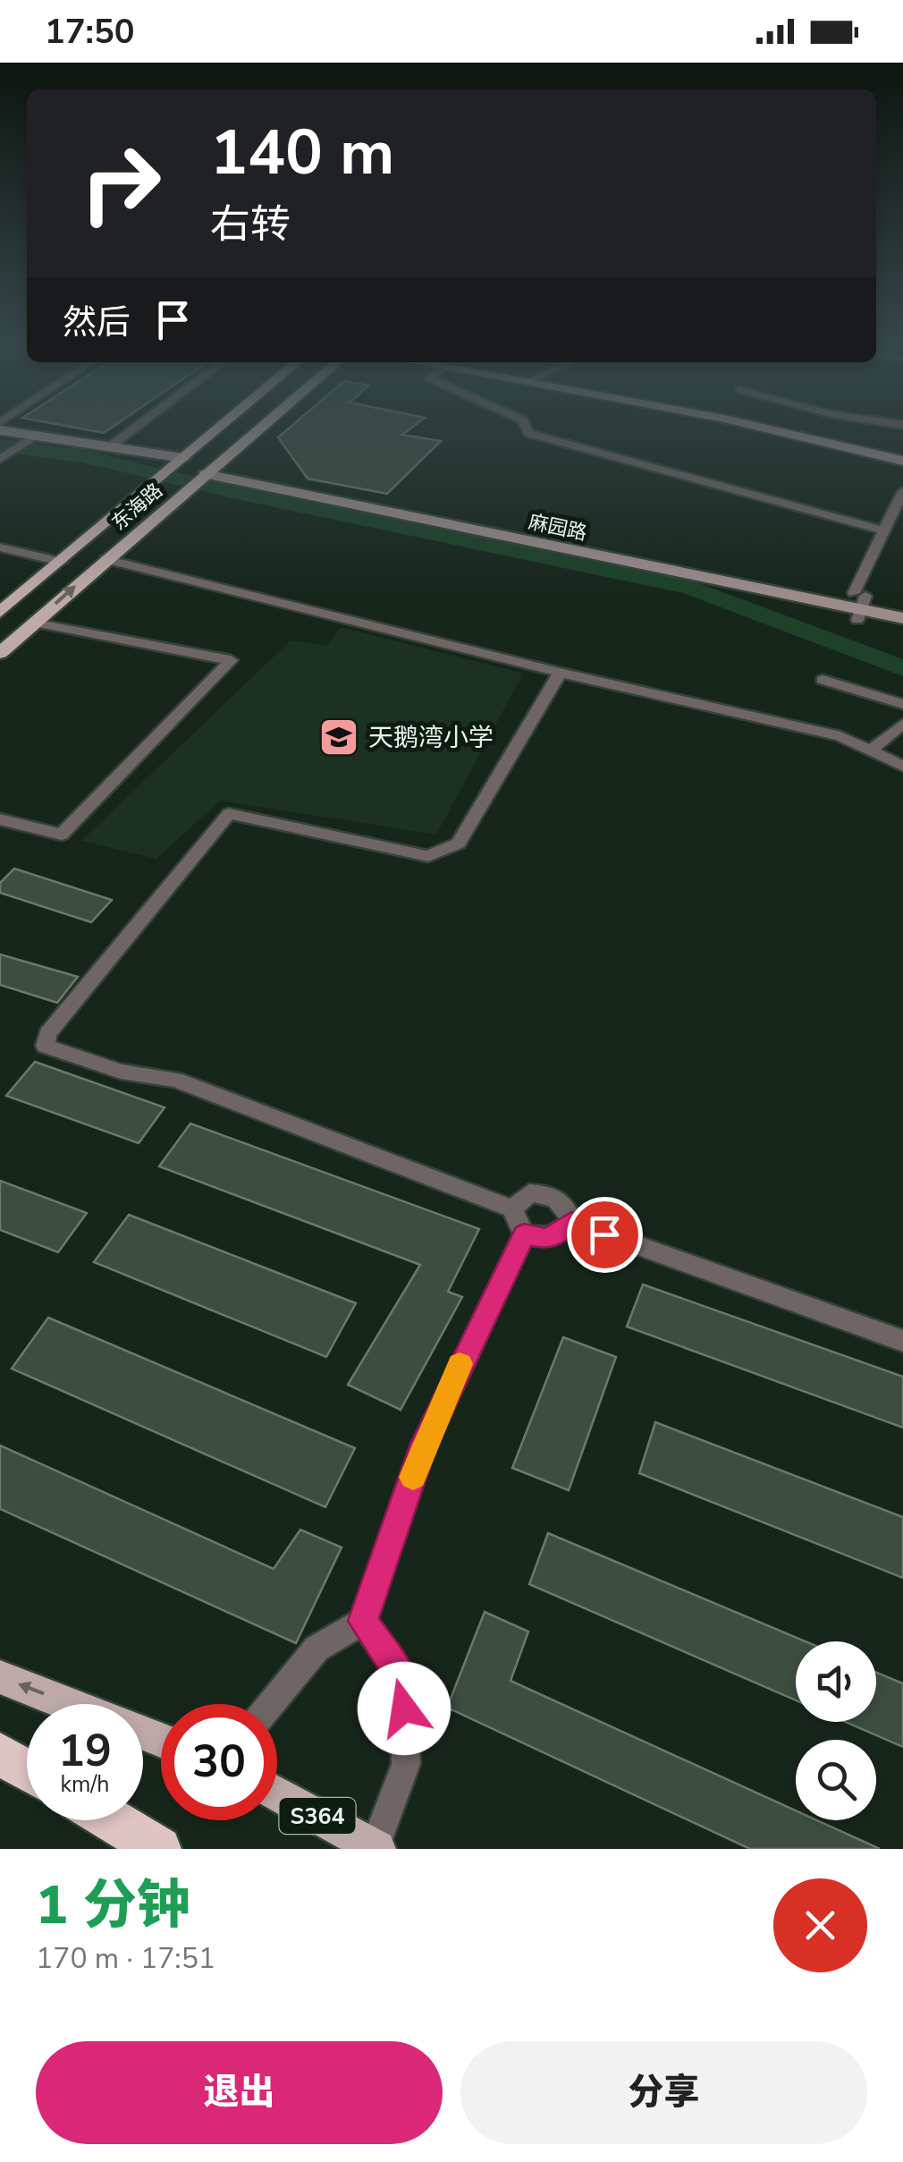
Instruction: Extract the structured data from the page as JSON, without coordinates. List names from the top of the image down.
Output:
{
  "streets": {
    "main road": ["东海路", "S364"],
    "street": ["麻园路"]
  },
  "crossings": [
    ["东海路", "麻园路"]
  ],
  "places": {
    "school or university": ["天鹅湾小学"]
  },
  "page": {
    "status": "17:50",
    "turn": ["140 m", "右转"],
    "then": "然后",
    "speed": "19 km/h",
    "limit": "30",
    "heading": ["1 分钟", "170 m · 17:51"],
    "buttons": ["退出", "分享"]
  }
}
